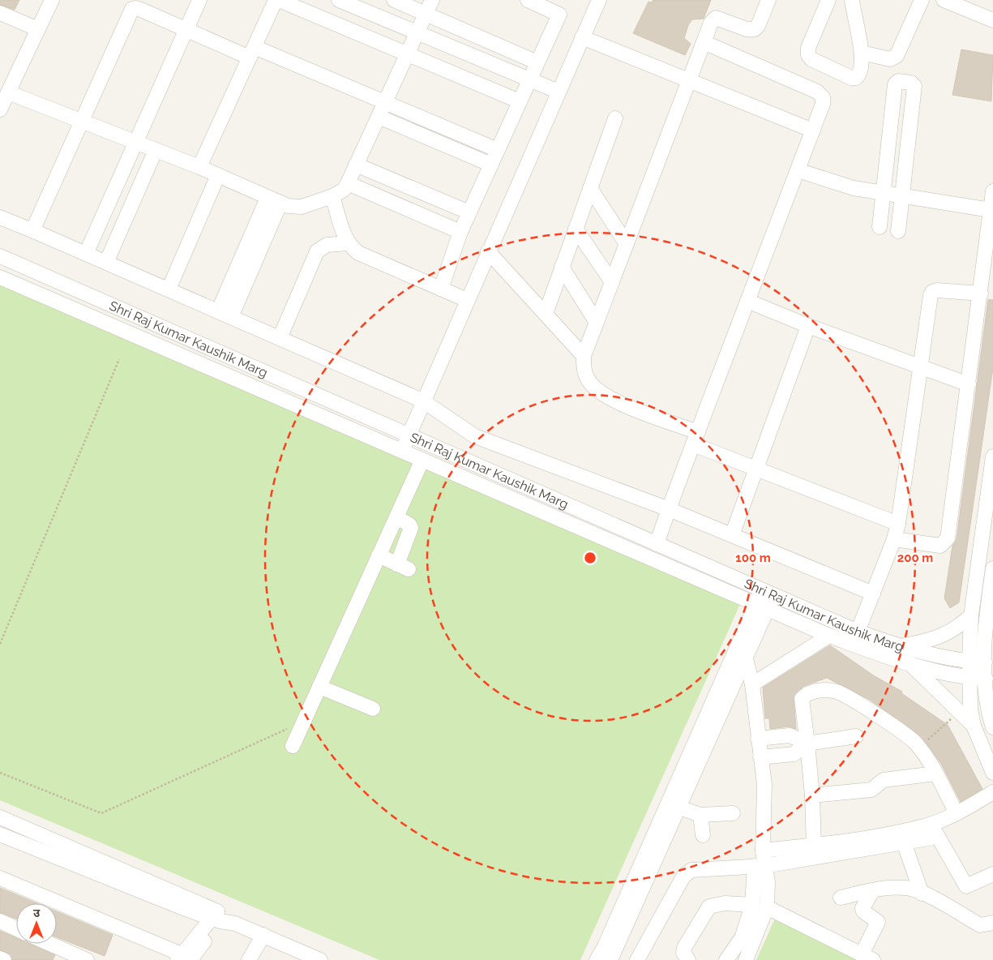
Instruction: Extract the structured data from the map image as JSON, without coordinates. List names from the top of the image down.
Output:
{
  "streets": {
    "street": ["Shri Raj Kumar Kaushik Marg"]
  },
  "north": "top",
  "rings": ["100 m", "200 m"]
}
